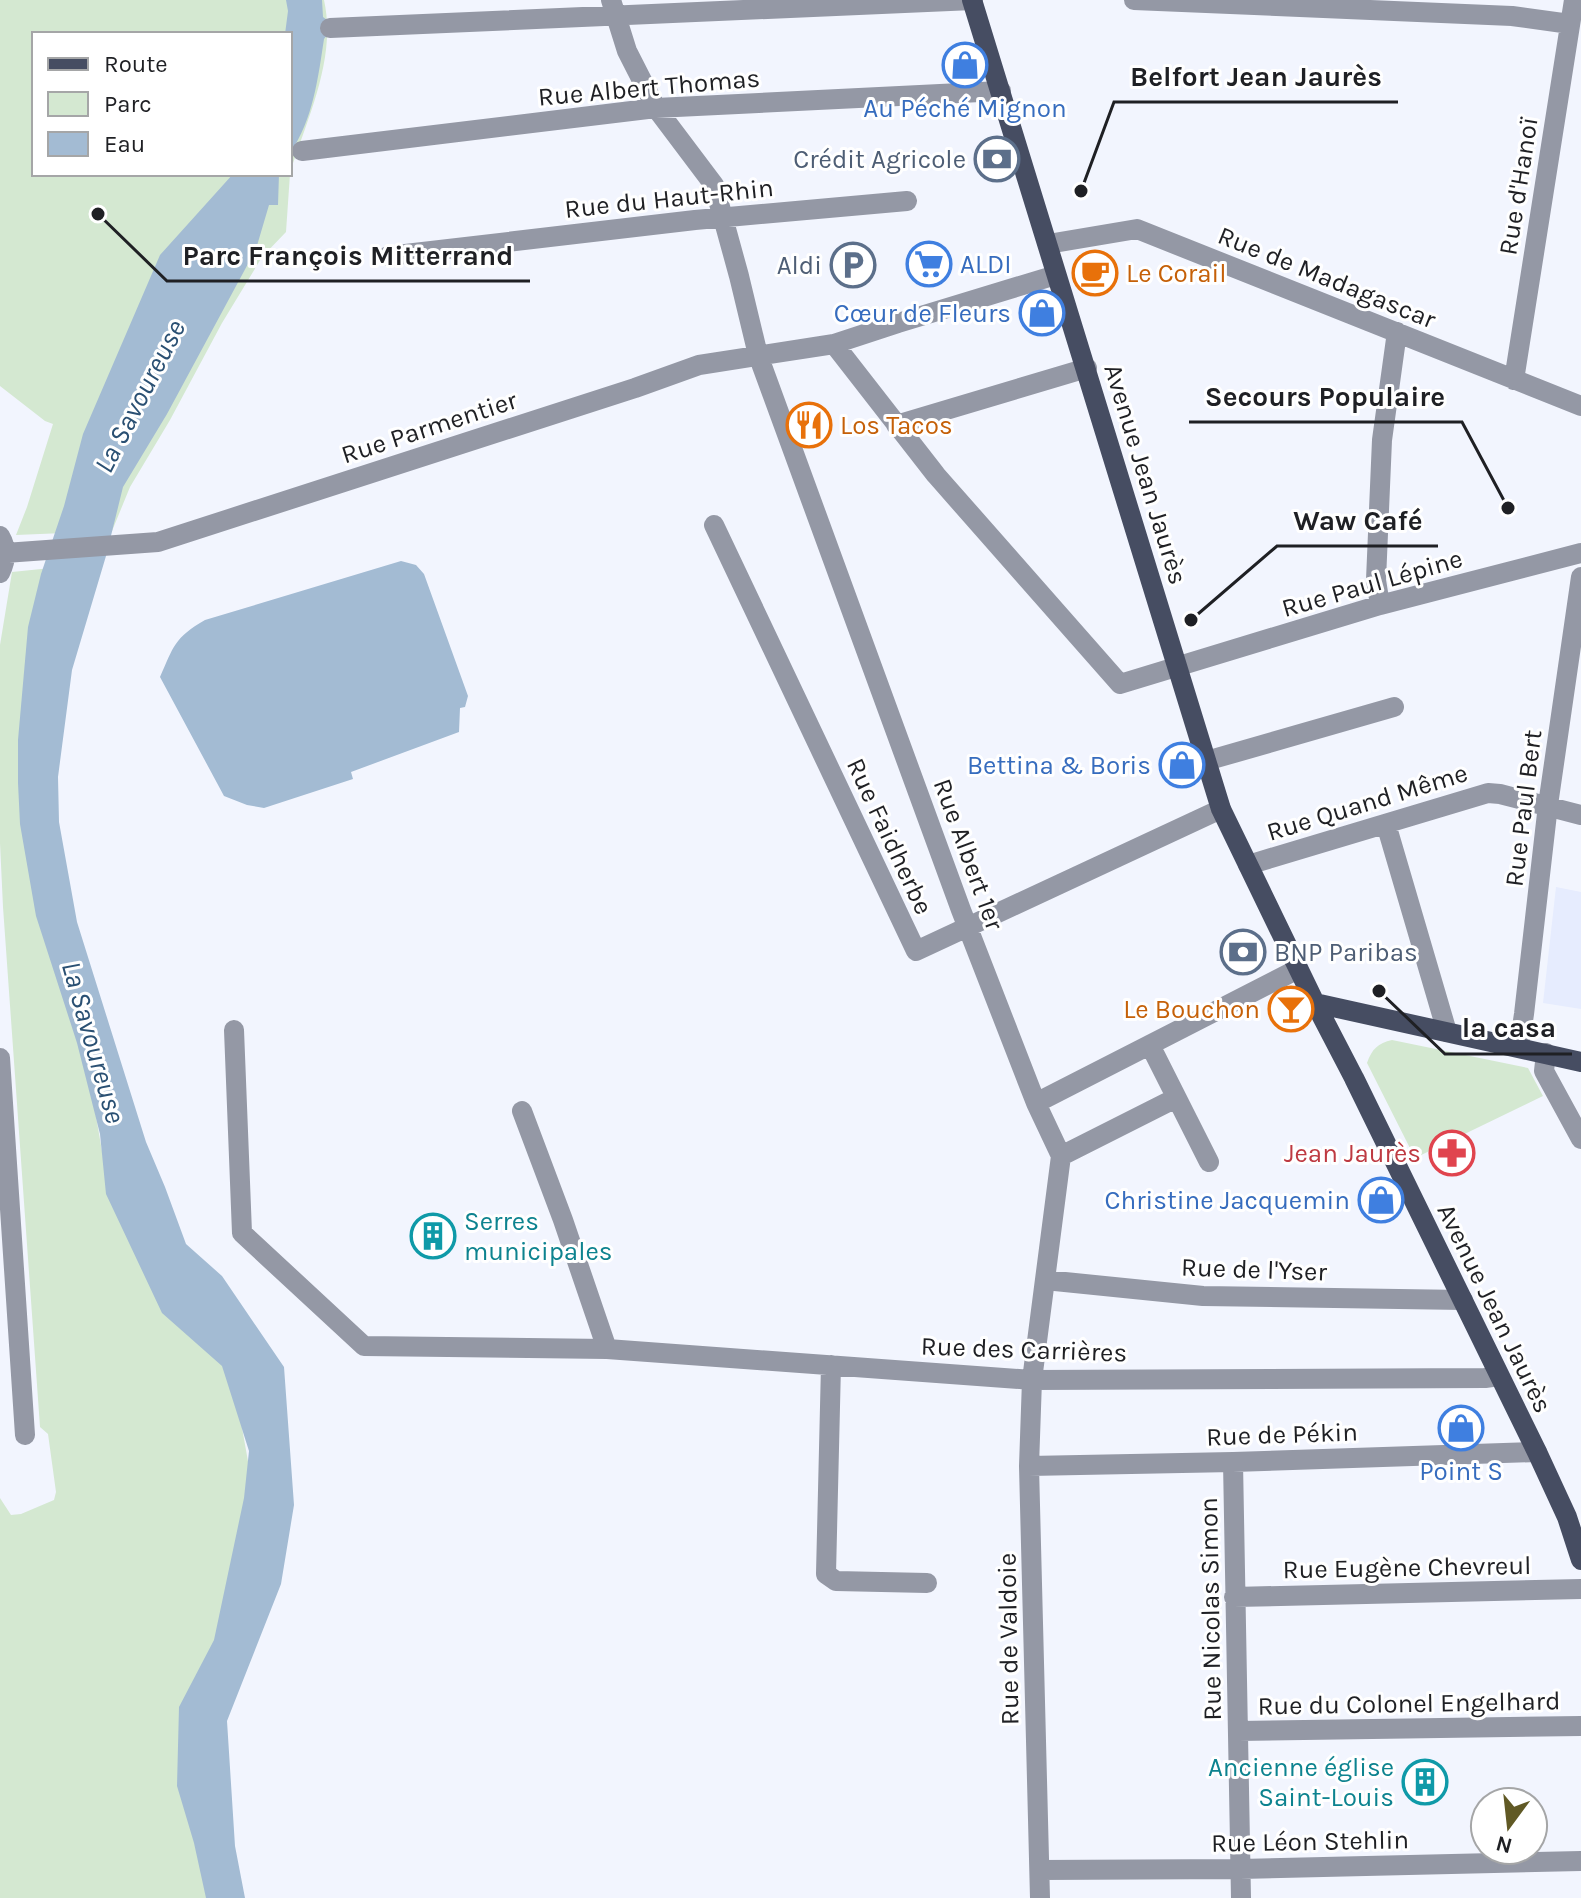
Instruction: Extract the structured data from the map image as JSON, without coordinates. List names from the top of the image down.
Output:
{
  "streets": {
    "main road": ["Avenue Jean Jaurès"],
    "street": [
      "Rue Albert Thomas",
      "Rue d'Hanoï",
      "Rue du Haut-Rhin",
      "Rue de Madagascar",
      "Rue Parmentier",
      "Rue Paul Lépine",
      "Rue Quand Même",
      "Rue Paul Bert",
      "Rue Faidherbe",
      "Rue Albert 1er",
      "Rue de l'Yser",
      "Rue des Carrières",
      "Rue de Pékin",
      "Rue Eugène Chevreul",
      "Rue Nicolas Simon",
      "Rue de Valdoie",
      "Rue du Colonel Engelhard",
      "Rue Léon Stehlin"
    ]
  },
  "crossings": [
    ["Rue Albert Thomas", "Avenue Jean Jaurès"],
    ["Rue Albert Thomas", "Rue Albert 1er"],
    ["Rue d'Hanoï", "Rue de Madagascar"],
    ["Rue du Haut-Rhin", "Rue Albert 1er"],
    ["Rue de Madagascar", "Avenue Jean Jaurès"],
    ["Rue Parmentier", "Avenue Jean Jaurès"],
    ["Rue Parmentier", "Rue Albert 1er"],
    ["Avenue Jean Jaurès", "Rue Paul Lépine"],
    ["Avenue Jean Jaurès", "Rue Quand Même"],
    ["Avenue Jean Jaurès", "Rue Faidherbe"],
    ["Avenue Jean Jaurès", "Rue de l'Yser"],
    ["Avenue Jean Jaurès", "Rue des Carrières"],
    ["Avenue Jean Jaurès", "Rue de Pékin"],
    ["Rue Quand Même", "Rue Paul Bert"],
    ["Rue Faidherbe", "Rue Albert 1er"],
    ["Rue des Carrières", "Rue de Valdoie"],
    ["Rue de Pékin", "Rue Nicolas Simon"],
    ["Rue de Pékin", "Rue de Valdoie"],
    ["Rue Eugène Chevreul", "Rue Nicolas Simon"],
    ["Rue Nicolas Simon", "Rue du Colonel Engelhard"],
    ["Rue Nicolas Simon", "Rue Léon Stehlin"],
    ["Rue de Valdoie", "Rue Léon Stehlin"]
  ],
  "water": ["La Savoureuse"],
  "places": {
    "shop": [
      "Au Péché Mignon",
      "Cœur de Fleurs",
      "Bettina & Boris",
      "Christine Jacquemin",
      "Point S"
    ],
    "bank": ["Crédit Agricole", "BNP Paribas"],
    "other": [
      "Belfort Jean Jaurès",
      "Parc François Mitterrand",
      "Secours Populaire",
      "Waw Café",
      "la casa"
    ],
    "supermarket": ["ALDI"],
    "parking": ["Aldi"],
    "cafe": ["Le Corail"],
    "restaurant": ["Los Tacos"],
    "bar": ["Le Bouchon"],
    "pharmacy": ["Jean Jaurès"],
    "building": ["Serres municipales", "Ancienne église Saint-Louis"]
  },
  "legend": ["Route", "Parc", "Eau"],
  "north": "bottom"
}
